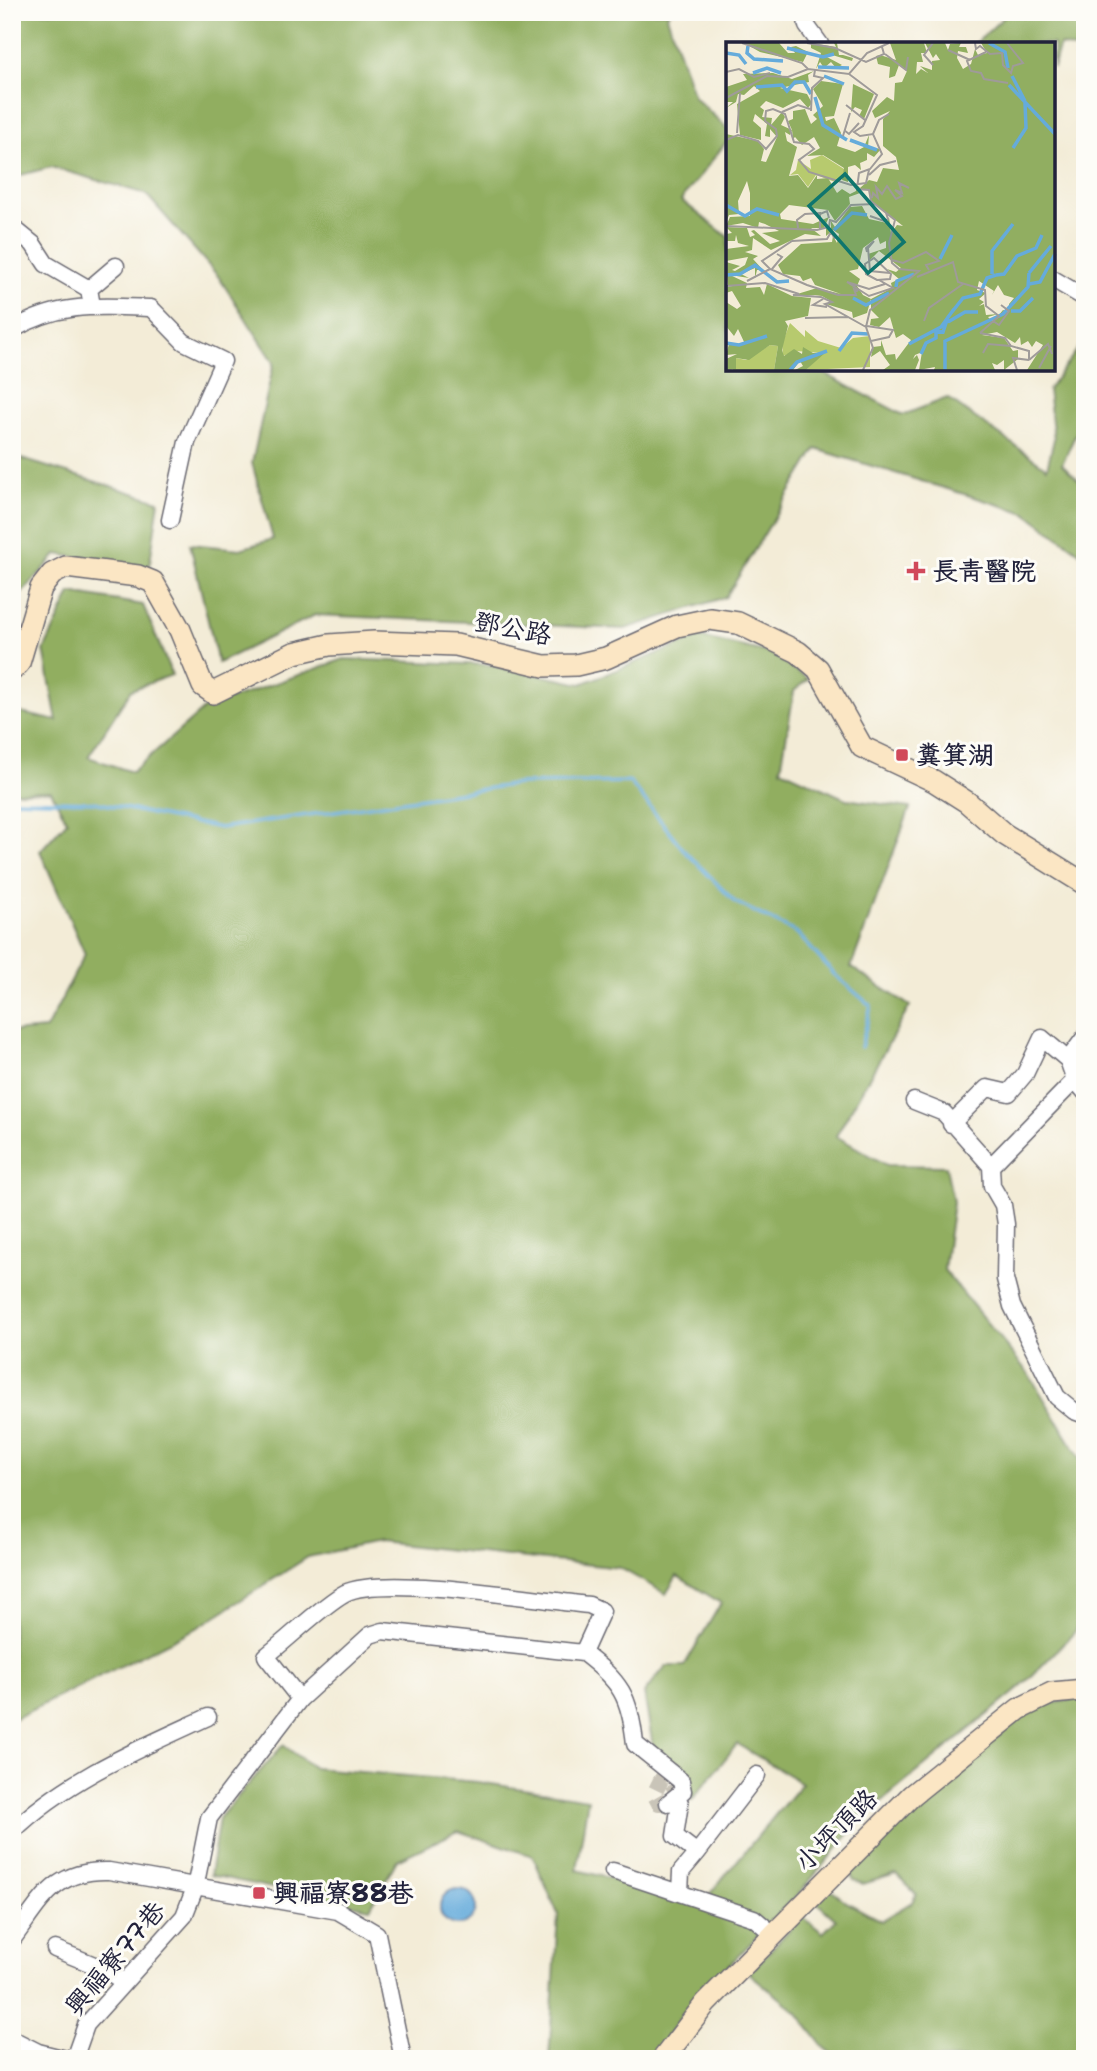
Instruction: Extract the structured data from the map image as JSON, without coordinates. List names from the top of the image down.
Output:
{
  "streets": {
    "street": ["鄧公路", "小坪頂路", "興福寮77巷"]
  },
  "places": {
    "health": ["長青醫院"],
    "transit": ["糞箕湖", "興福寮88巷"]
  }
}
